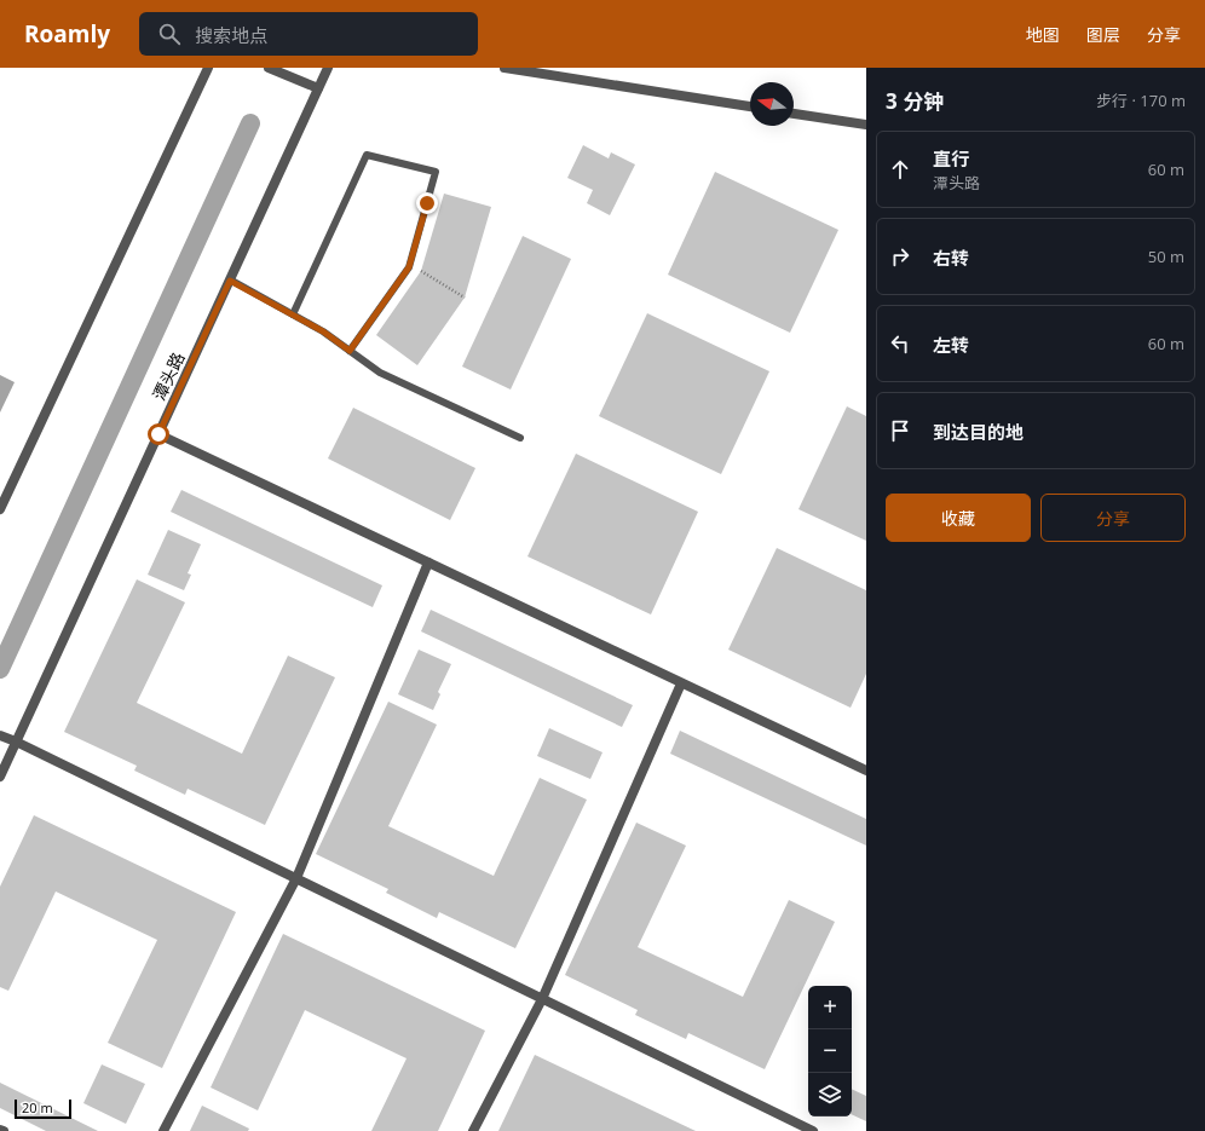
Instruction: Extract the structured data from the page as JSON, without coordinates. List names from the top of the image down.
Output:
{
  "streets": {
    "street": ["潭头路"]
  },
  "scale_bar": "20 m",
  "north": "left",
  "page": {
    "header": "Roamly",
    "search": "搜索地点",
    "nav": ["地图", "图层", "分享"],
    "heading": ["3 分钟", "步行 · 170 m"],
    "list": [
      ["直行", "潭头路", "60 m"],
      ["右转", "50 m"],
      ["左转", "60 m"],
      "到达目的地"
    ],
    "buttons": ["收藏", "分享"],
    "map_buttons": ["+", "−"],
    "scale": "20 m"
  }
}
